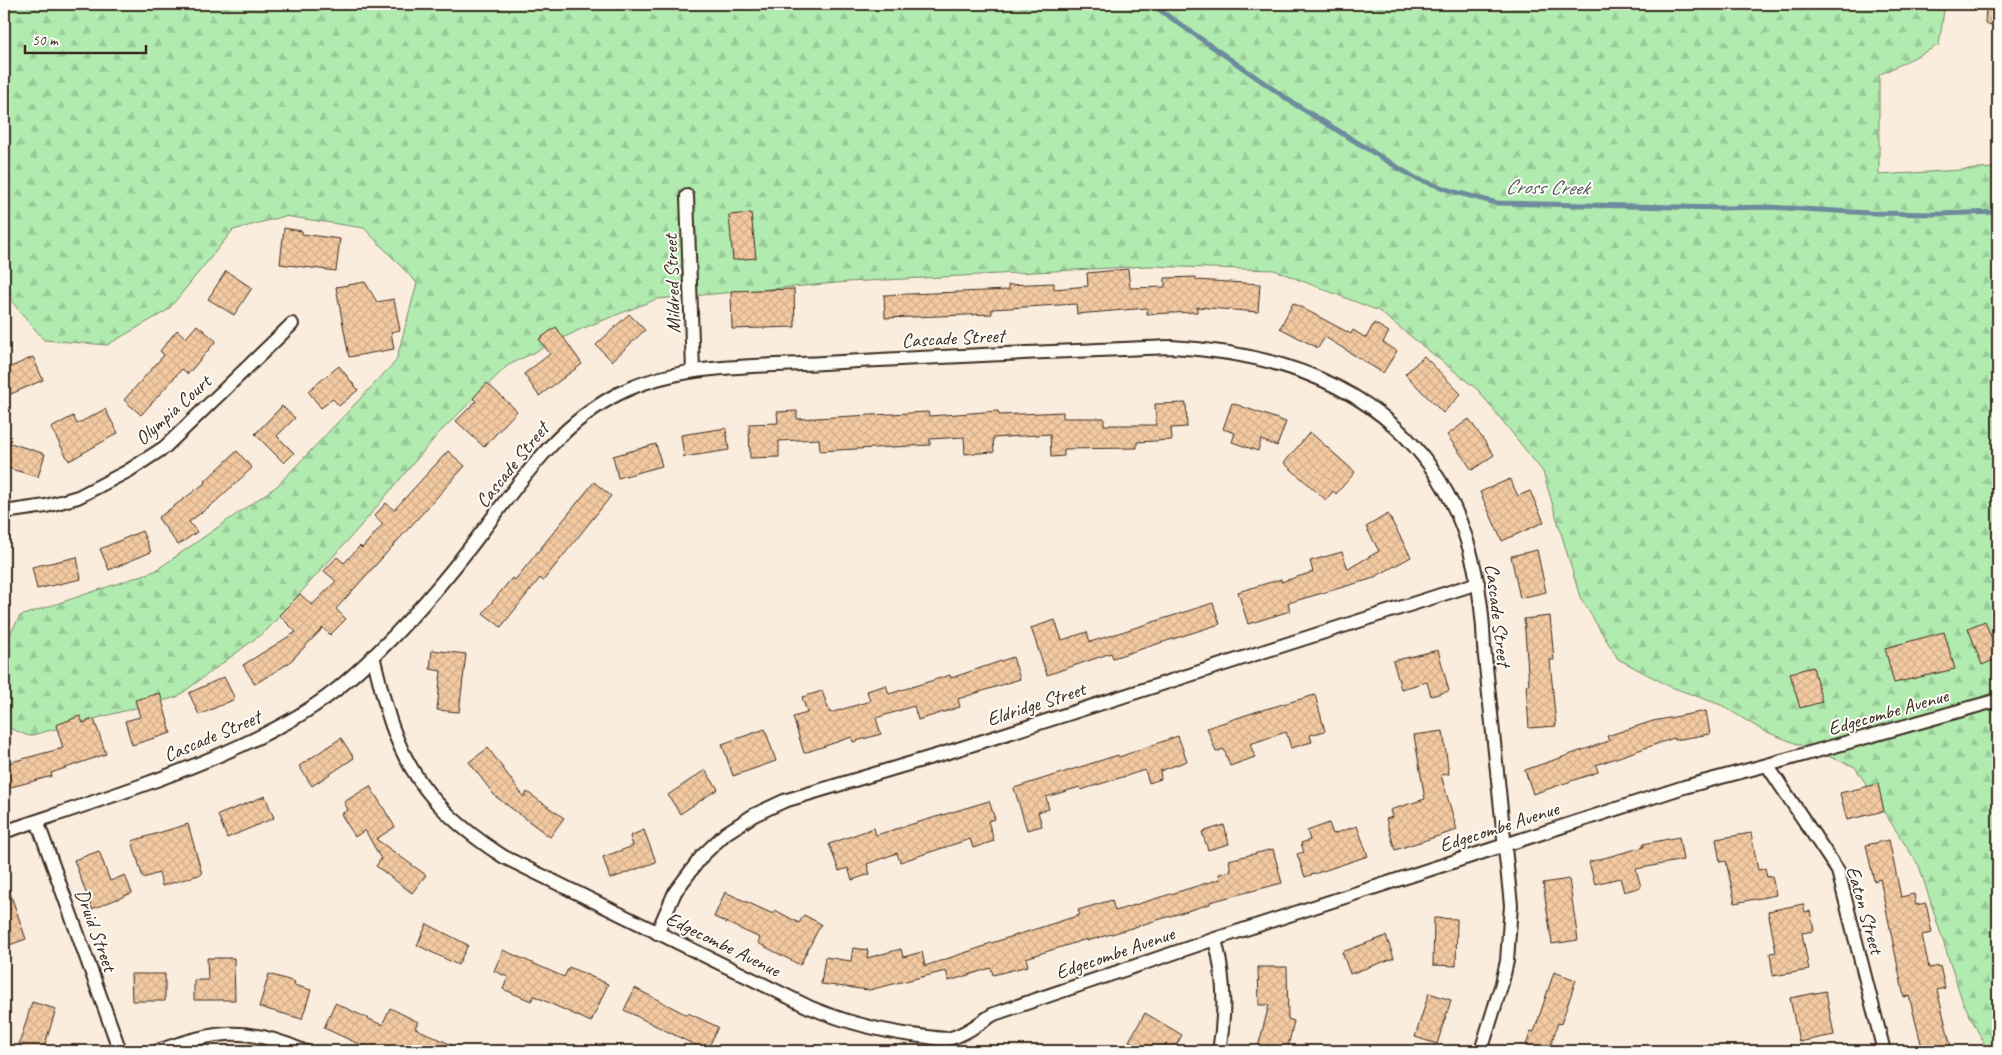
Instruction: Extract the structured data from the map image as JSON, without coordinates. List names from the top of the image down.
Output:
{
  "streets": {
    "street": [
      "Mildred Street",
      "Cascade Street",
      "Olympia Court",
      "Eldridge Street",
      "Edgecombe Avenue",
      "Eaton Street",
      "Druid Street"
    ]
  },
  "crossings": [
    ["Mildred Street", "Cascade Street"],
    ["Cascade Street", "Eldridge Street"],
    ["Cascade Street", "Edgecombe Avenue"],
    ["Cascade Street", "Druid Street"],
    ["Eldridge Street", "Edgecombe Avenue"],
    ["Edgecombe Avenue", "Eaton Street"]
  ],
  "water": ["Cross Creek"],
  "scale_bar": "50 m"
}
